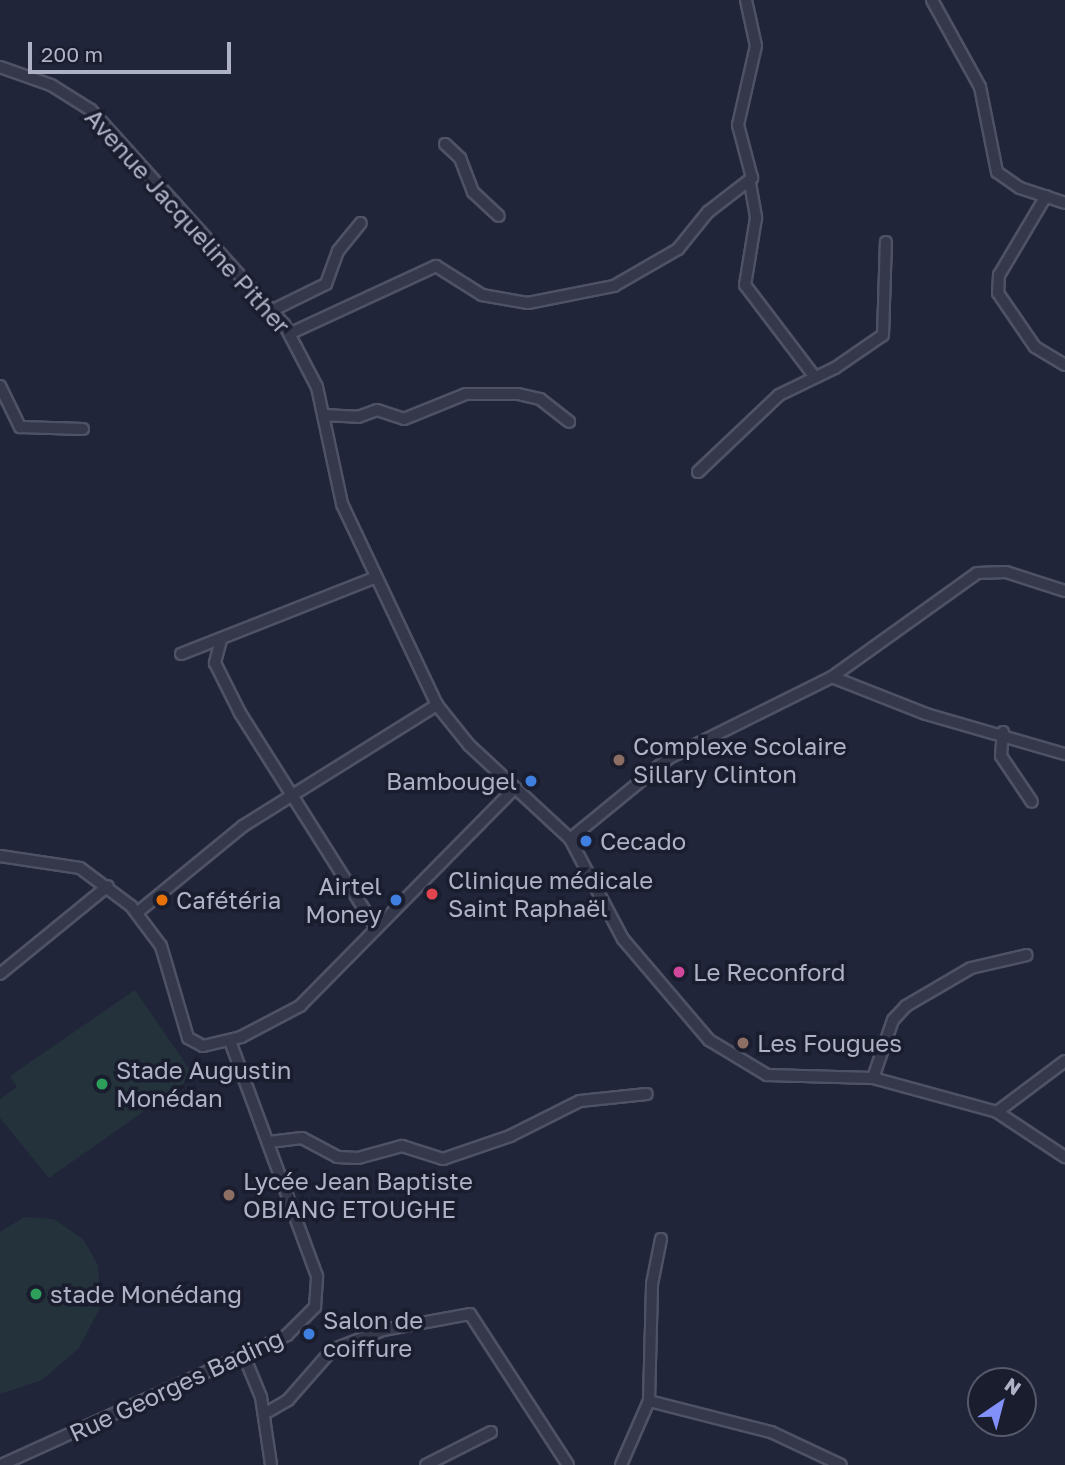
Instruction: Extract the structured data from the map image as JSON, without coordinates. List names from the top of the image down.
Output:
{
  "streets": {
    "street": ["Avenue Jacqueline Pither", "Rue Georges Bading"]
  },
  "places": [
    "Complexe Scolaire Sillary Clinton",
    "Bambougel",
    "Cecado",
    "Clinique médicale Saint Raphaël",
    "Cafétéria",
    "Airtel Money",
    "Le Reconford",
    "Les Fougues",
    "Stade Augustin Monédan",
    "Lycée Jean Baptiste OBIANG ETOUGHE",
    "stade Monédang",
    "Salon de coiffure"
  ],
  "scale_bar": "200 m",
  "north": "top right"
}
